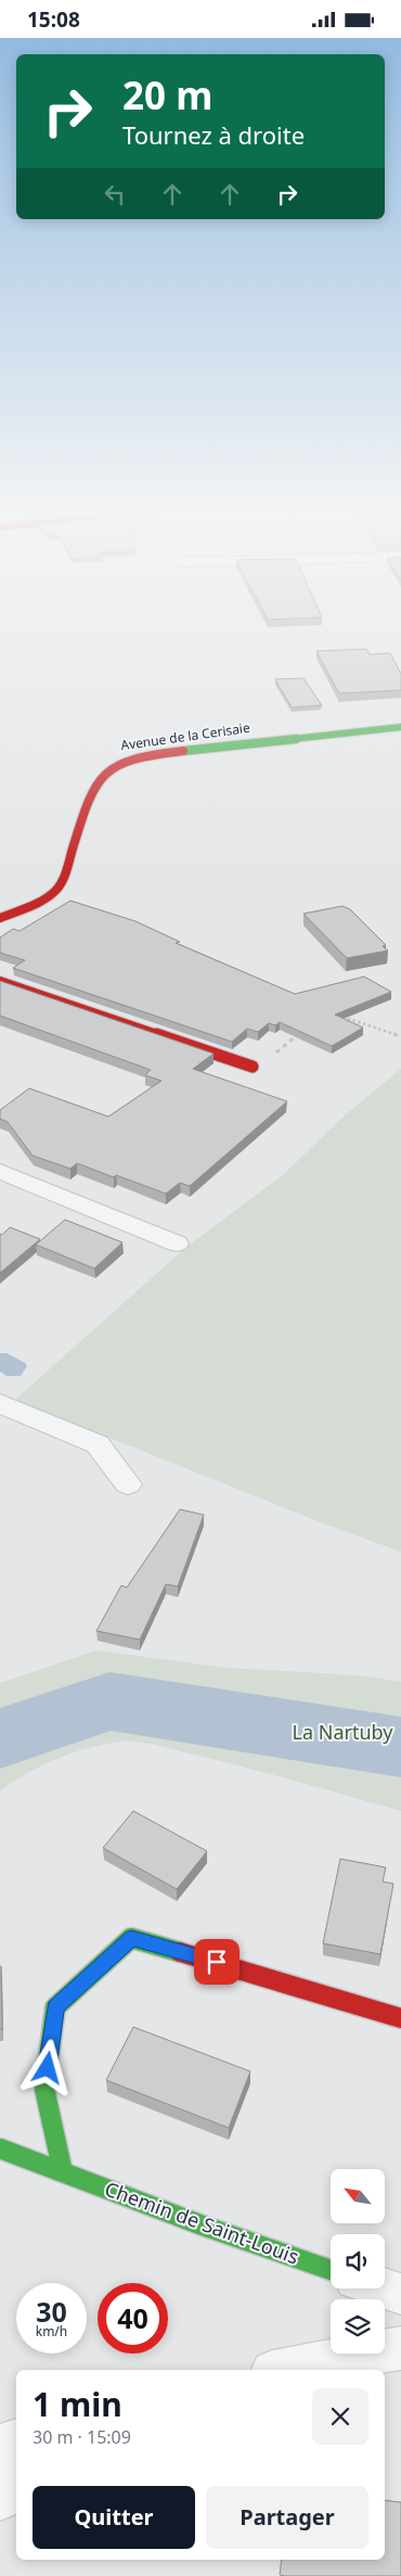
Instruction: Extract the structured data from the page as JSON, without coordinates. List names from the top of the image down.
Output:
{
  "streets": {
    "street": ["Avenue de la Cerisaie", "Chemin de Saint-Louis"]
  },
  "parks": ["La Nartuby"],
  "north": "top left",
  "page": {
    "status": "15:08",
    "turn": ["20 m", "Tournez à droite"],
    "speed": "30 km/h",
    "limit": "40",
    "heading": ["1 min", "30 m · 15:09"],
    "buttons": ["Quitter", "Partager"]
  }
}
